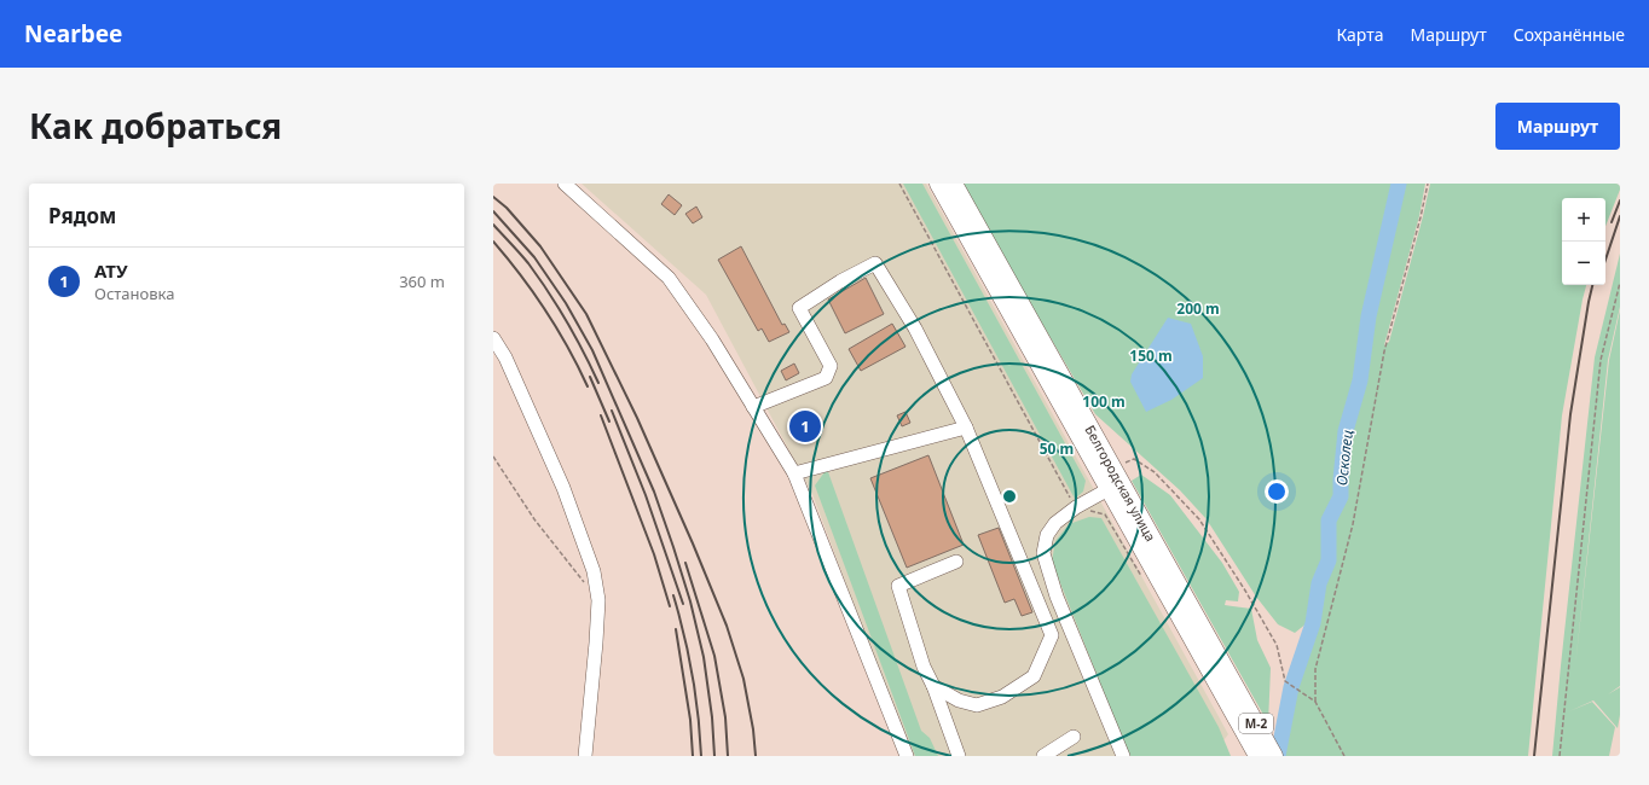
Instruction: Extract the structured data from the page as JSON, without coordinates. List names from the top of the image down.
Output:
{
  "streets": {
    "main road": ["Белгородская улица", "М-2"]
  },
  "crossings": [
    ["Белгородская улица", "М-2"]
  ],
  "water": ["Осколец"],
  "page": {
    "header": "Nearbee",
    "nav": ["Карта", "Маршрут", "Сохранённые"],
    "title": "Как добраться",
    "buttons": "Маршрут",
    "heading": "Рядом",
    "map_buttons": ["+", "−"],
    "list": [
      {
        "mark": "1",
        "name": "АТУ",
        "note": "Остановка",
        "value": "360 m"
      }
    ],
    "pins": "1"
  },
  "rings": [
    "200 m",
    "150 m",
    "100 m",
    "50 m"
  ]
}
